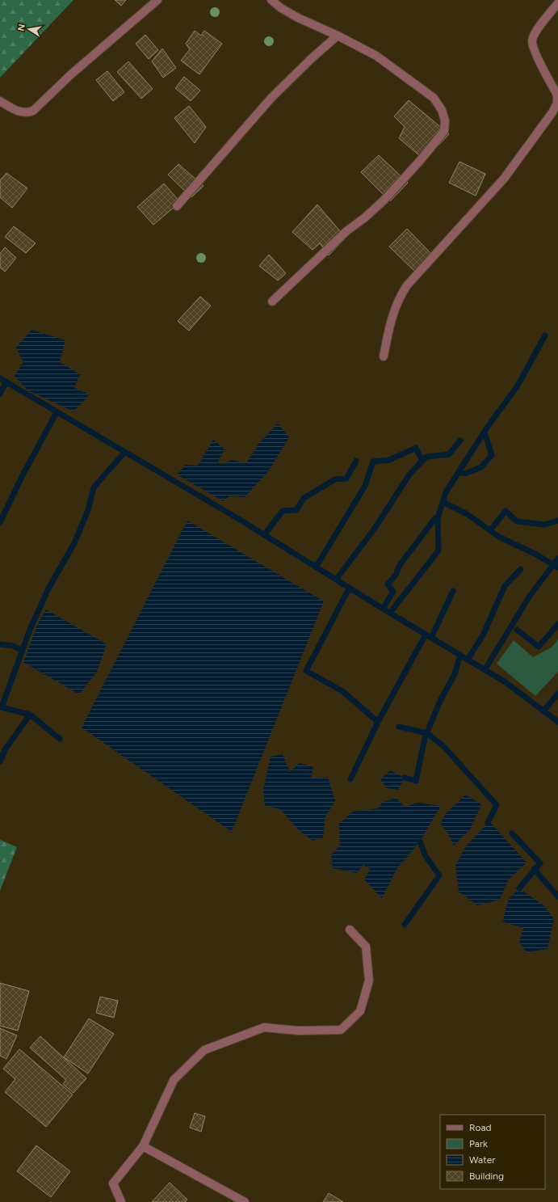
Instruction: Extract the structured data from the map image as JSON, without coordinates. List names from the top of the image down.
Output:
{
  "legend": [
    "Road",
    "Park",
    "Water",
    "Building"
  ],
  "north": "left"
}
